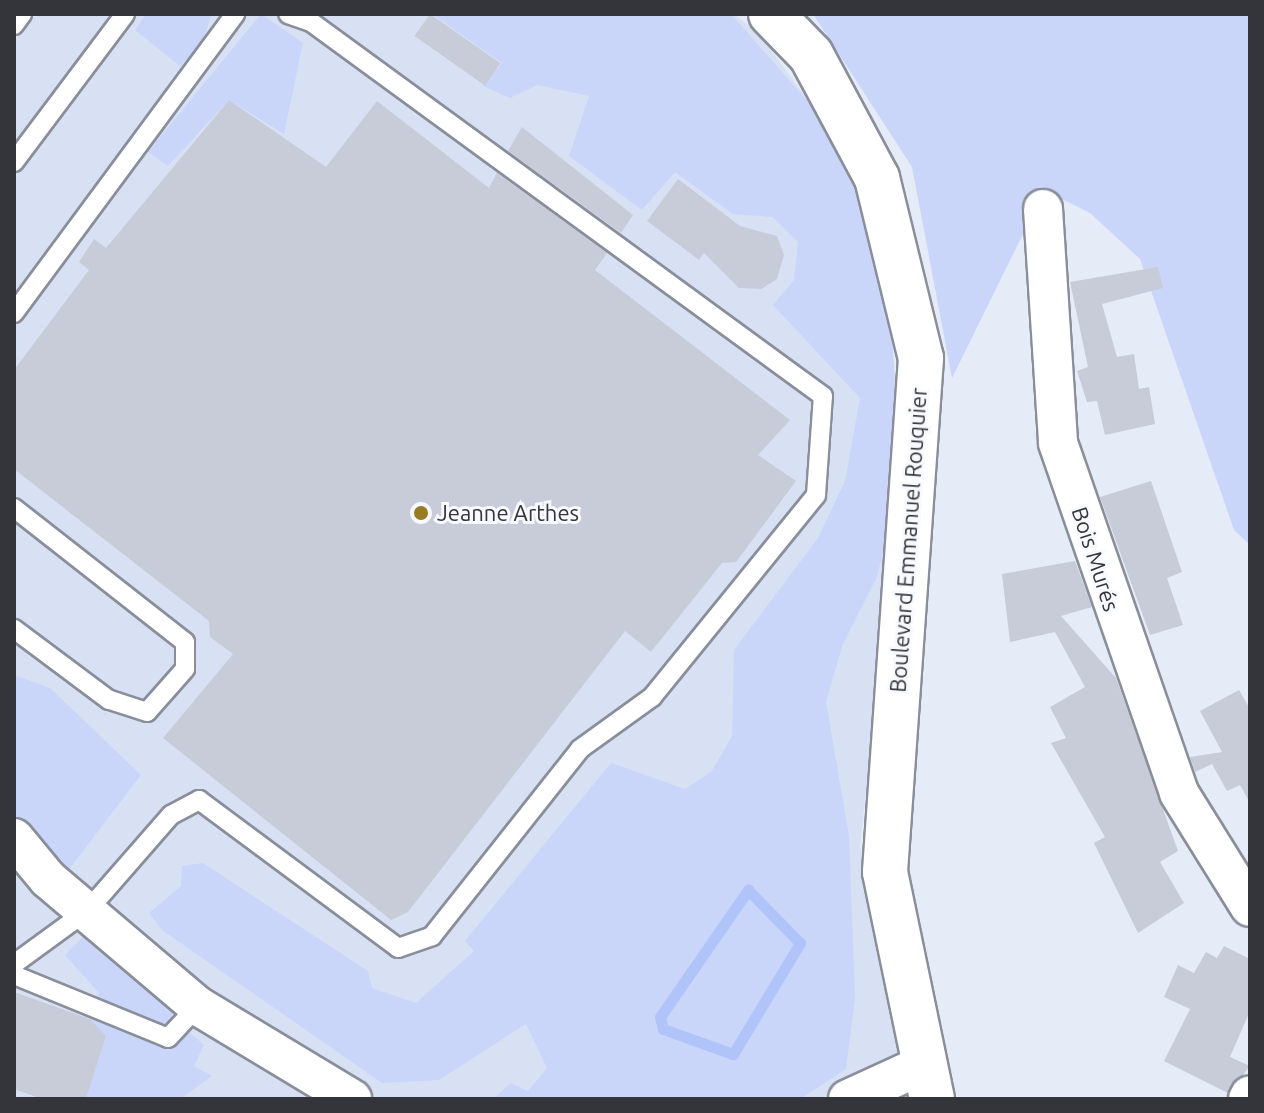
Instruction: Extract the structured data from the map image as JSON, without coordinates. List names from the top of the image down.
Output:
{
  "streets": {
    "street": ["Boulevard Emmanuel Rouquier", "Bois Murés"]
  },
  "places": ["Jeanne Arthes"]
}
